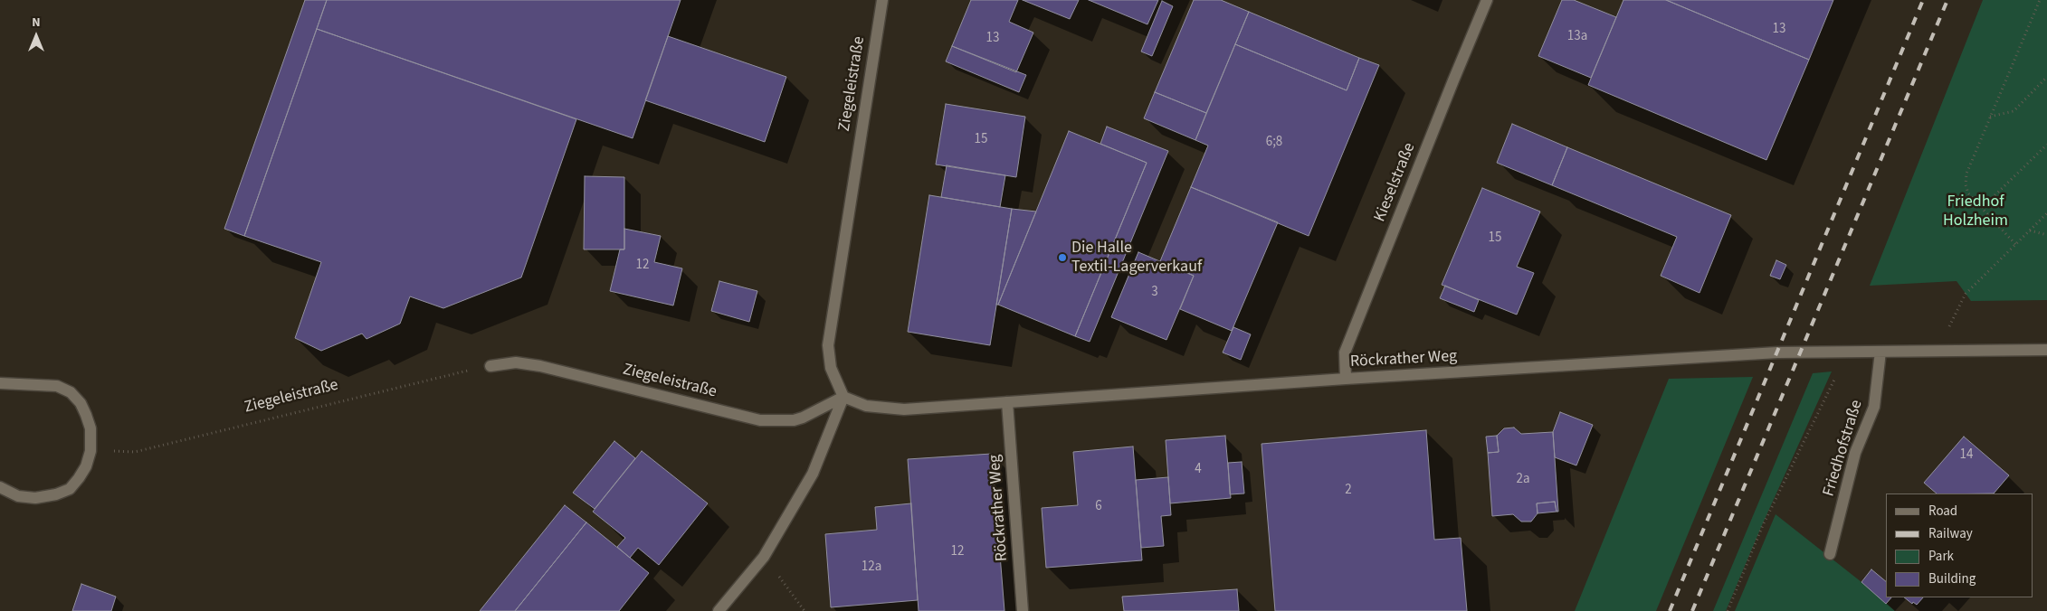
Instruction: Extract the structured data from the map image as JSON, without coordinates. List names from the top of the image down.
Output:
{
  "streets": {
    "street": [
      "Ziegeleistraße",
      "Kieselstraße",
      "Röckrather Weg",
      "Friedhofstraße"
    ]
  },
  "crossings": [
    ["Ziegeleistraße", "Röckrather Weg"],
    ["Kieselstraße", "Röckrather Weg"]
  ],
  "parks": ["Friedhof Holzheim"],
  "places": ["Die Halle Textil-Lagerverkauf"],
  "house_numbers": [
    "13",
    "13a",
    "13",
    "15",
    "6;8",
    "15",
    "12",
    "3",
    "14",
    "4",
    "2a",
    "2",
    "6",
    "12",
    "12a"
  ],
  "legend": [
    "Road",
    "Railway",
    "Park",
    "Building"
  ],
  "north": "top"
}
